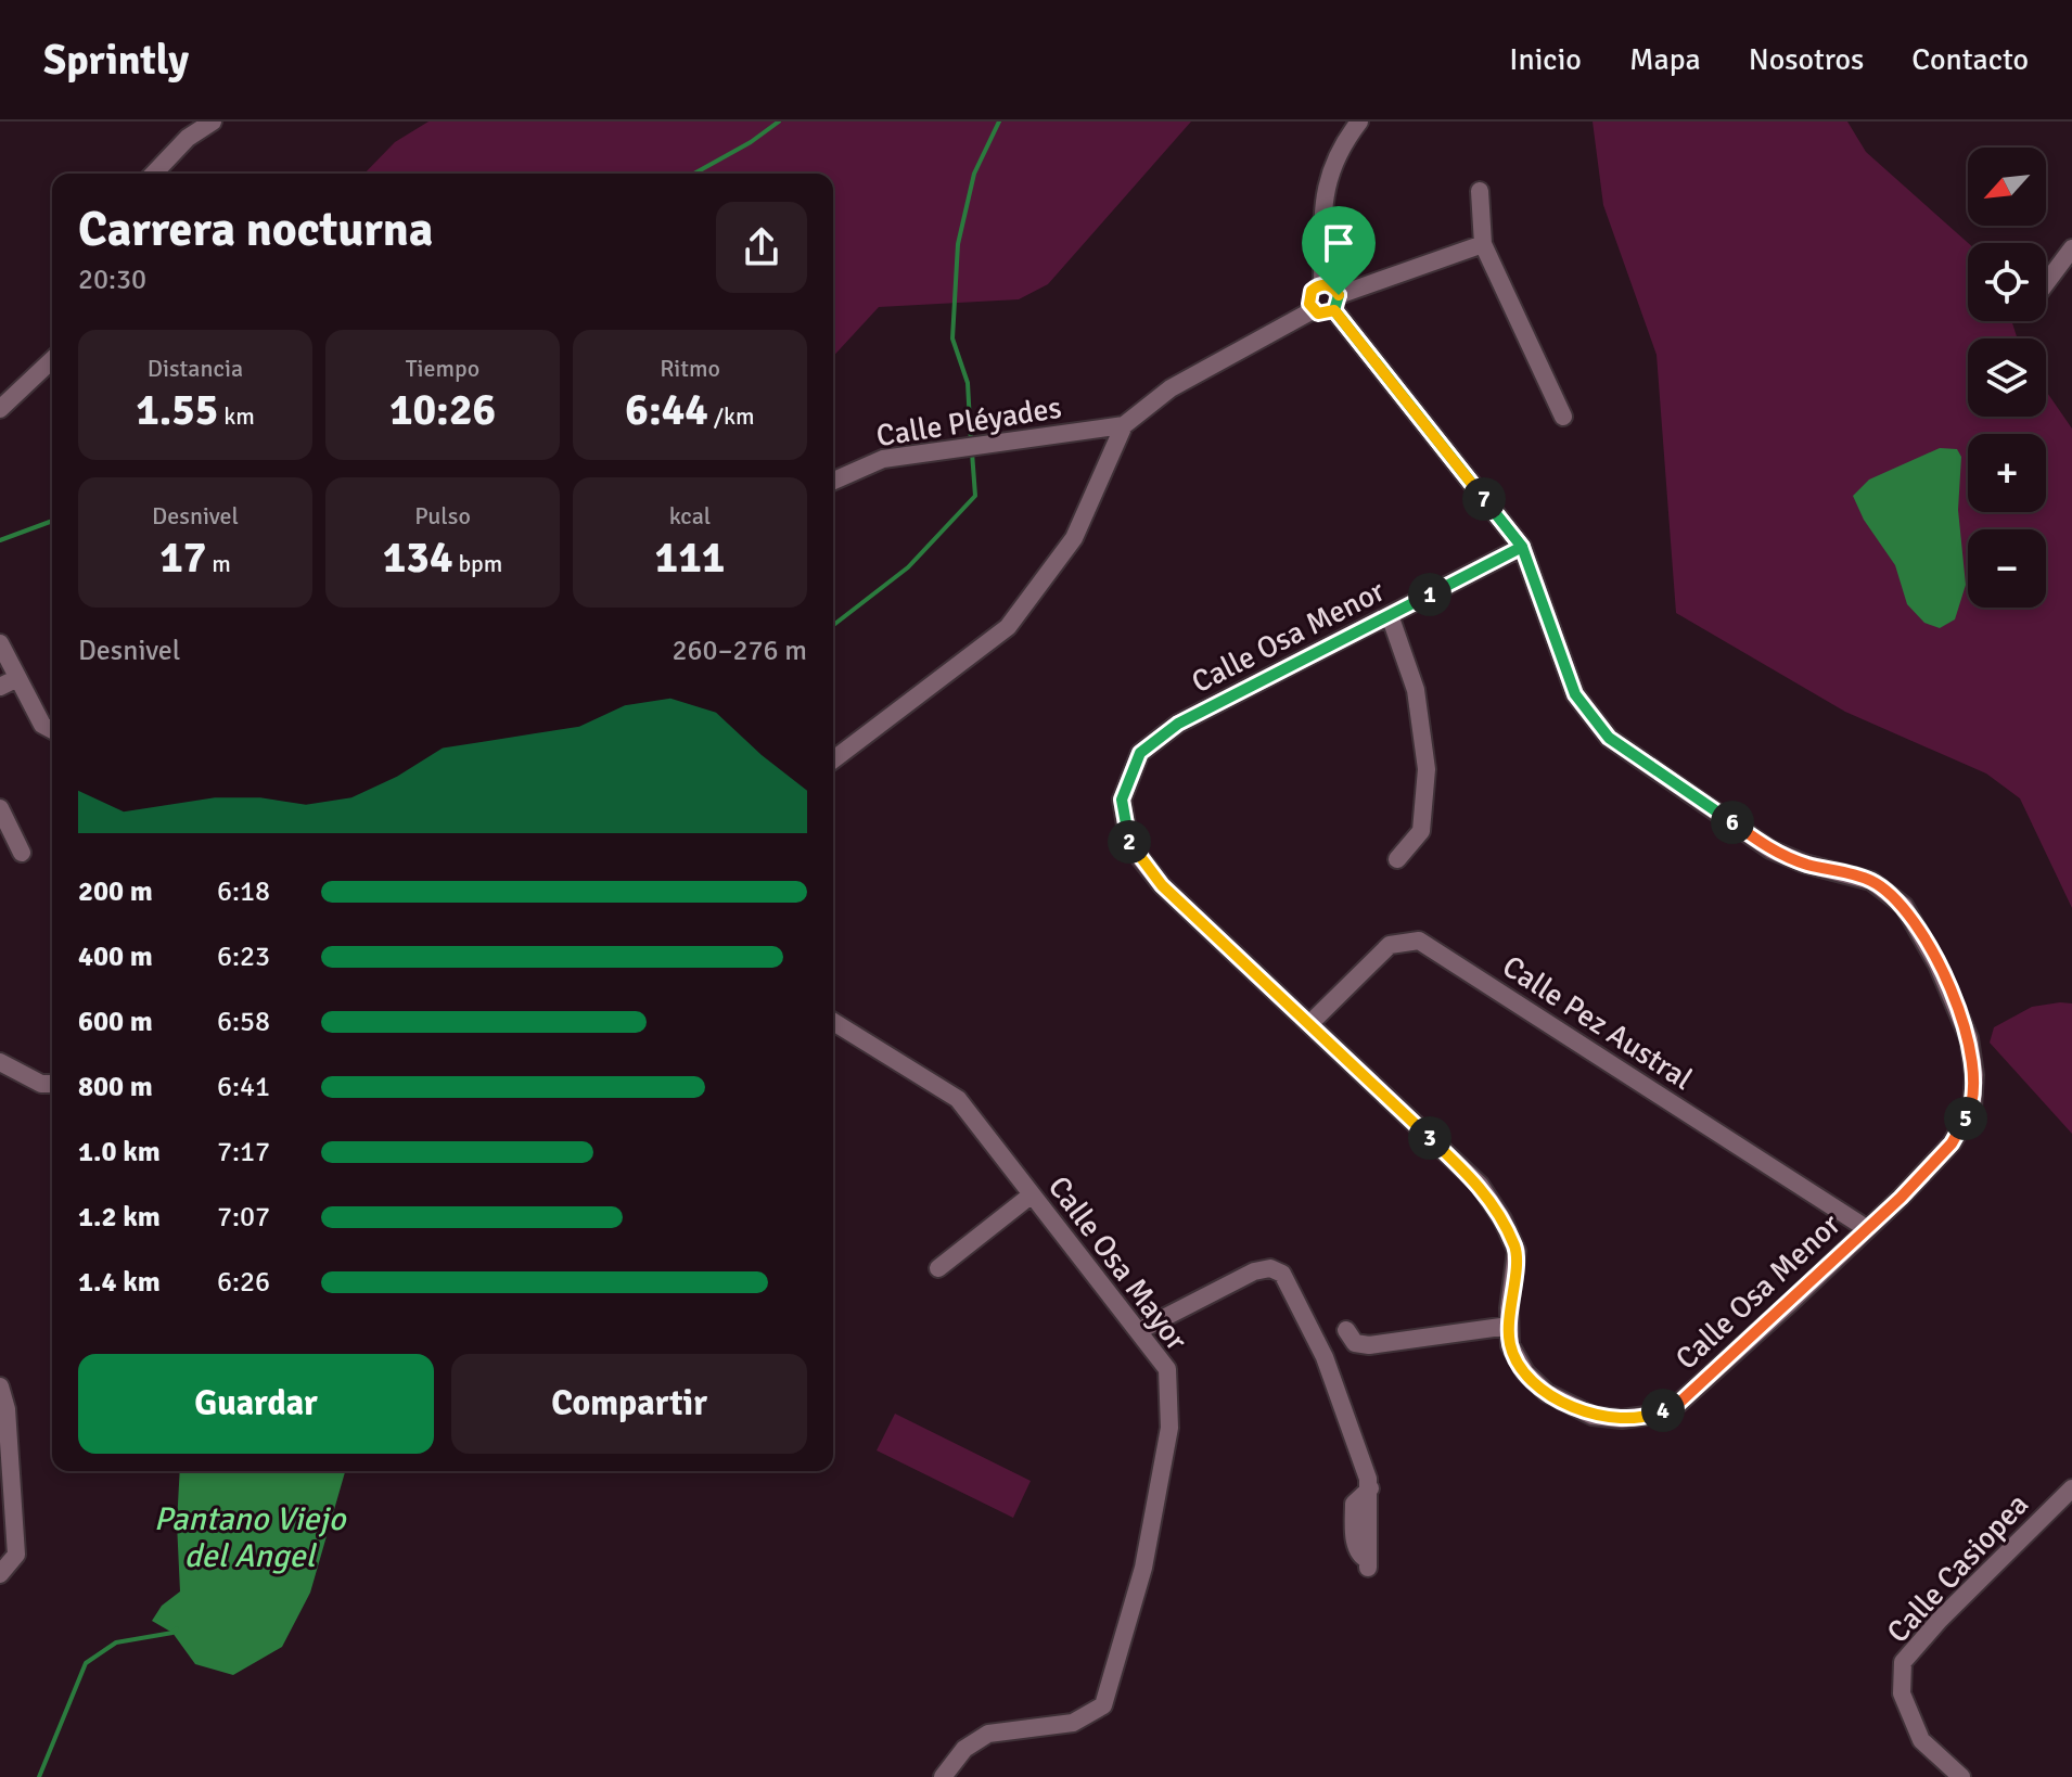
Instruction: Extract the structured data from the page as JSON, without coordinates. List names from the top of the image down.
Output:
{
  "streets": {
    "street": [
      "Calle Pléyades",
      "Calle Osa Menor",
      "Calle Pez Austral",
      "Calle Osa Mayor",
      "Calle Casiopea"
    ]
  },
  "crossings": [
    ["Calle Osa Menor", "Calle Pez Austral"]
  ],
  "water": ["Pantano Viejo del Angel"],
  "north": "bottom left",
  "page": {
    "header": "Sprintly",
    "nav": [
      "Inicio",
      "Mapa",
      "Nosotros",
      "Contacto"
    ],
    "map_buttons": ["+", "−"],
    "heading": ["Carrera nocturna", "20:30"],
    "stats": [
      ["Distancia", "1.55 km"],
      ["Tiempo", "10:26"],
      ["Ritmo", "6:44 /km"],
      ["Desnivel", "17 m"],
      ["Pulso", "134 bpm"],
      ["kcal", "111"]
    ],
    "pins": [
      "7",
      "1",
      "6",
      "2",
      "5",
      "3",
      "4"
    ],
    "chart": ["Desnivel", "260–276 m"],
    "list": [
      {
        "name": "200 m",
        "note": "6:18"
      },
      {
        "name": "400 m",
        "note": "6:23"
      },
      {
        "name": "600 m",
        "note": "6:58"
      },
      {
        "name": "800 m",
        "note": "6:41"
      },
      {
        "name": "1.0 km",
        "note": "7:17"
      },
      {
        "name": "1.2 km",
        "note": "7:07"
      },
      {
        "name": "1.4 km",
        "note": "6:26"
      }
    ],
    "buttons": ["Guardar", "Compartir"]
  }
}
